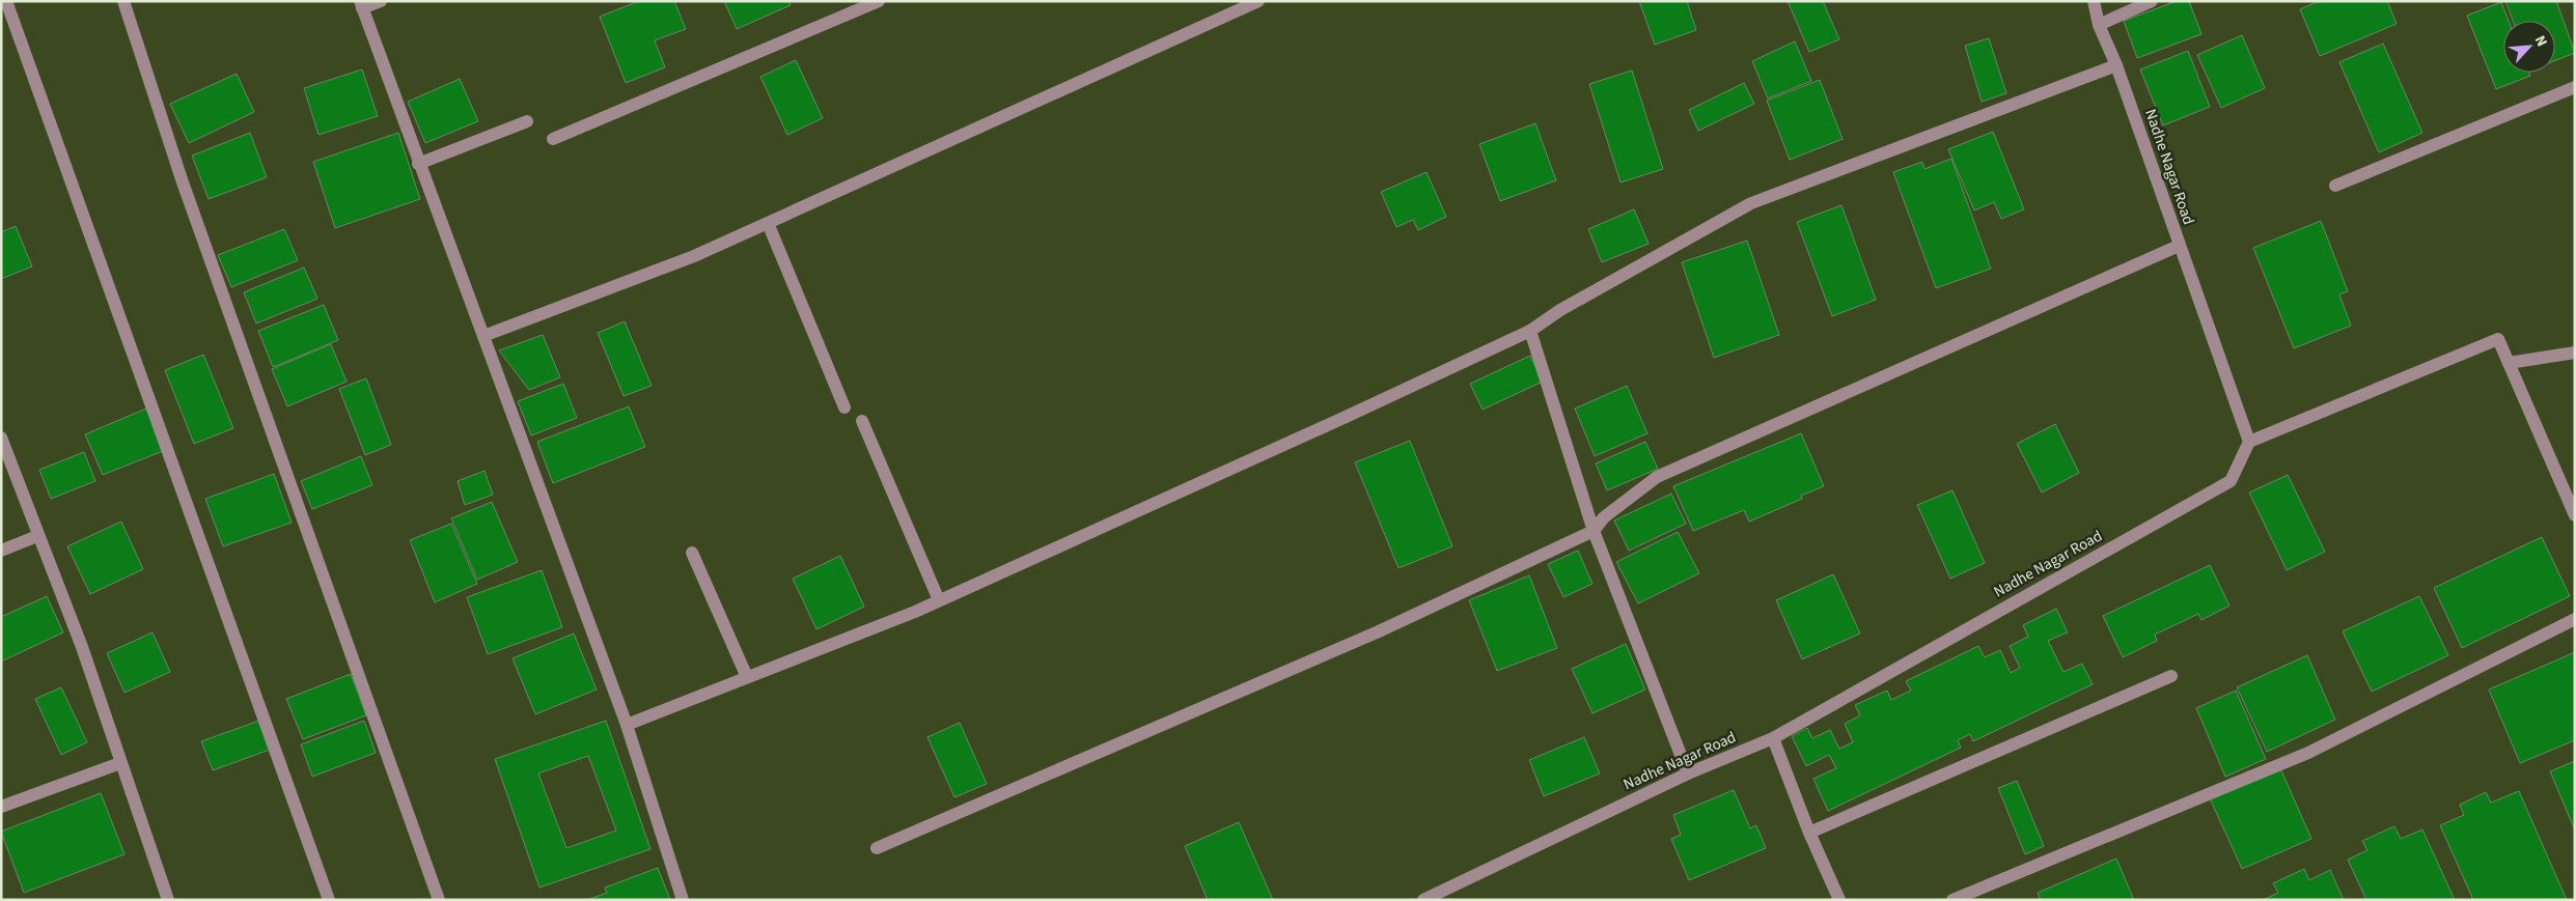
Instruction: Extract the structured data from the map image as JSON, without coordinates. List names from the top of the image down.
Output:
{
  "streets": {
    "street": ["Nadhe Nagar Road"]
  },
  "north": "top right"
}
